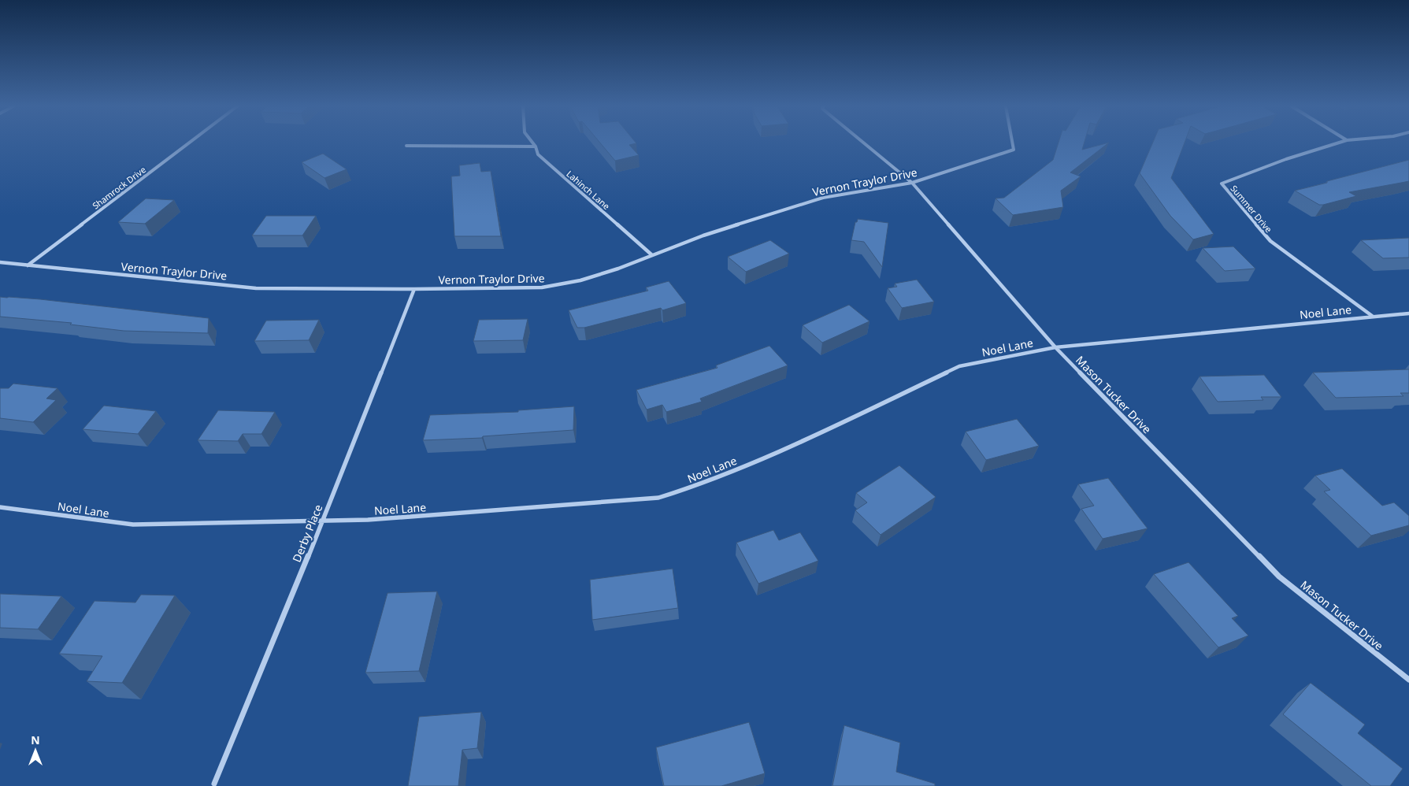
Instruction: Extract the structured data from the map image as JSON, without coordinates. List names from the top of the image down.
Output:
{
  "streets": {
    "street": [
      "Vernon Traylor Drive",
      "Shamrock Drive",
      "Lahinch Lane",
      "Summer Drive",
      "Noel Lane",
      "Mason Tucker Drive",
      "Derby Place"
    ]
  },
  "crossings": [
    ["Vernon Traylor Drive", "Shamrock Drive"],
    ["Vernon Traylor Drive", "Lahinch Lane"],
    ["Vernon Traylor Drive", "Mason Tucker Drive"],
    ["Vernon Traylor Drive", "Derby Place"],
    ["Summer Drive", "Noel Lane"],
    ["Noel Lane", "Mason Tucker Drive"],
    ["Noel Lane", "Derby Place"]
  ],
  "north": "top"
}
